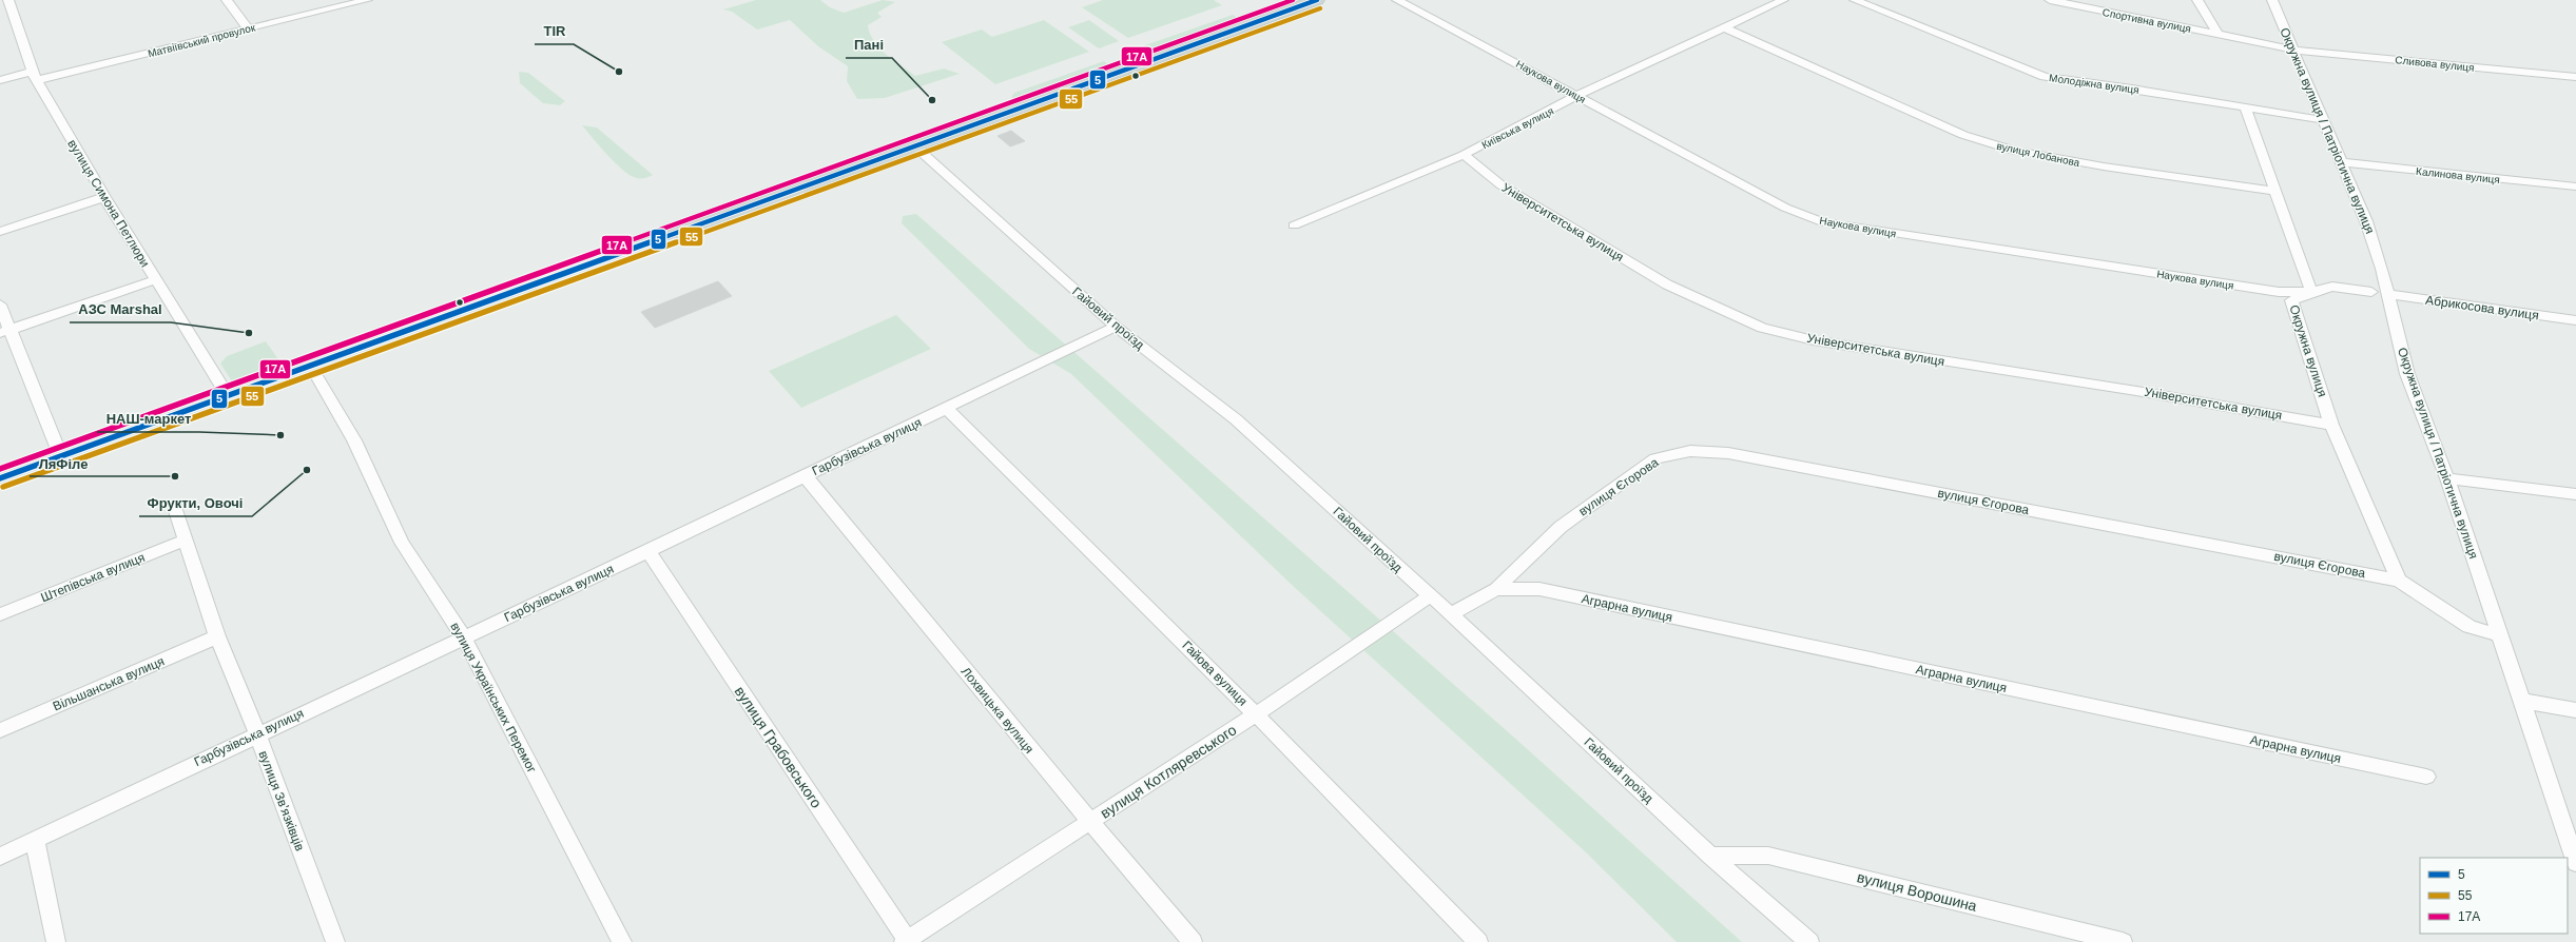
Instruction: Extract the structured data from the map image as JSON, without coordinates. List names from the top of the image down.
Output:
{
  "streets": {
    "street": [
      "Спортивна вулиця",
      "Матвіївський провулок",
      "Сливова вулиця",
      "Наукова вулиця",
      "Молодіжна вулиця",
      "Київська вулиця",
      "Окружна вулиця / Патріотична вулиця",
      "вулиця Лобанова",
      "Калинова вулиця",
      "вулиця Симона Петлюри",
      "Університетська вулиця",
      "Абрикосова вулиця",
      "Гайовий проїзд",
      "Окружна вулиця",
      "Гарбузівська вулиця",
      "вулиця Єгорова",
      "Штепівська вулиця",
      "Аграрна вулиця",
      "Гайова вулиця",
      "Вільшанська вулиця",
      "вулиця Українських Перемог",
      "Лохвицька вулиця",
      "вулиця Грабовського",
      "вулиця Котляревського",
      "вулиця Звʼязківців",
      "вулиця Ворошина"
    ]
  },
  "crossings": [
    ["Спортивна вулиця", "Сливова вулиця"],
    ["Спортивна вулиця", "Окружна вулиця / Патріотична вулиця"],
    ["Матвіївський провулок", "вулиця Симона Петлюри"],
    ["Сливова вулиця", "Окружна вулиця / Патріотична вулиця"],
    ["Наукова вулиця", "Київська вулиця"],
    ["Наукова вулиця", "Окружна вулиця"],
    ["Молодіжна вулиця", "Окружна вулиця / Патріотична вулиця"],
    ["Молодіжна вулиця", "Окружна вулиця"],
    ["Київська вулиця", "вулиця Лобанова"],
    ["Київська вулиця", "Університетська вулиця"],
    ["Окружна вулиця / Патріотична вулиця", "Калинова вулиця"],
    ["Окружна вулиця / Патріотична вулиця", "Абрикосова вулиця"],
    ["Окружна вулиця / Патріотична вулиця", "вулиця Єгорова"],
    ["вулиця Лобанова", "Окружна вулиця"],
    ["Університетська вулиця", "Окружна вулиця"],
    ["Гайовий проїзд", "Гарбузівська вулиця"],
    ["Гайовий проїзд", "вулиця Єгорова"],
    ["Гайовий проїзд", "вулиця Котляревського"],
    ["Гайовий проїзд", "вулиця Ворошина"],
    ["Окружна вулиця", "вулиця Єгорова"],
    ["Гарбузівська вулиця", "Гайова вулиця"],
    ["Гарбузівська вулиця", "вулиця Українських Перемог"],
    ["Гарбузівська вулиця", "Лохвицька вулиця"],
    ["Гарбузівська вулиця", "вулиця Грабовського"],
    ["Гарбузівська вулиця", "вулиця Звʼязківців"],
    ["вулиця Єгорова", "Аграрна вулиця"],
    ["Штепівська вулиця", "вулиця Звʼязківців"],
    ["Гайова вулиця", "вулиця Котляревського"],
    ["Вільшанська вулиця", "вулиця Звʼязківців"],
    ["Лохвицька вулиця", "вулиця Котляревського"],
    ["вулиця Грабовського", "вулиця Котляревського"]
  ],
  "places": [
    "TIR",
    "Пані",
    "АЗС Marshal",
    "НАШ-маркет",
    "Фрукти, Овочі",
    "ЛяФіле"
  ],
  "lines": ["transit line 5", "transit line 17А", "transit line 55"],
  "legend": ["5", "55", "17А"]
}
